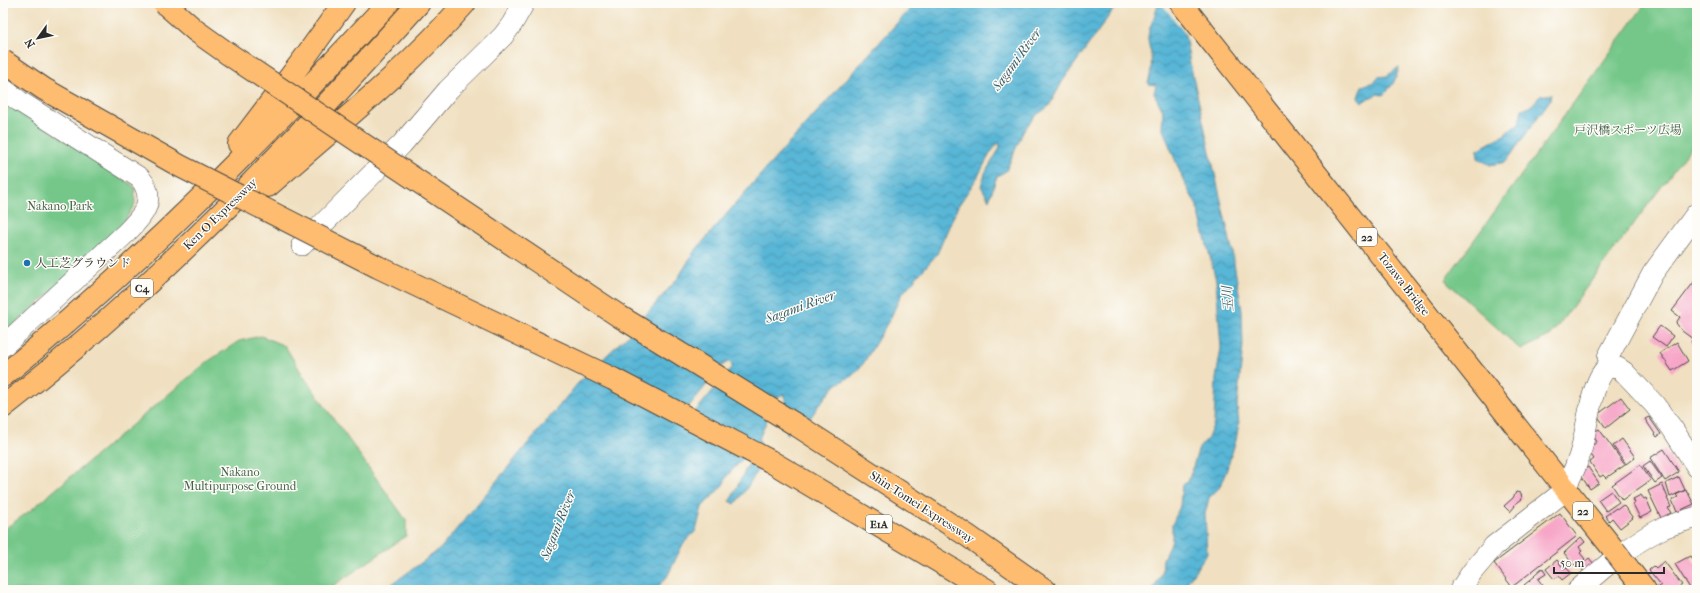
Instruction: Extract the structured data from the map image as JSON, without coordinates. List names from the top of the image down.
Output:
{
  "streets": {
    "main road": [
      "Ken-O Expressway",
      "22",
      "Tozawa Bridge",
      "C4",
      "Shin-Tomei Expressway",
      "E1A"
    ]
  },
  "crossings": [
    ["22", "Tozawa Bridge"]
  ],
  "water": ["Sagami River", "玉川"],
  "parks": ["戸沢橋スポーツ広場", "Nakano Park", "Nakano Multipurpose Ground"],
  "places": ["人工芝グラウンド"],
  "scale_bar": "50 m",
  "north": "bottom left"
}
